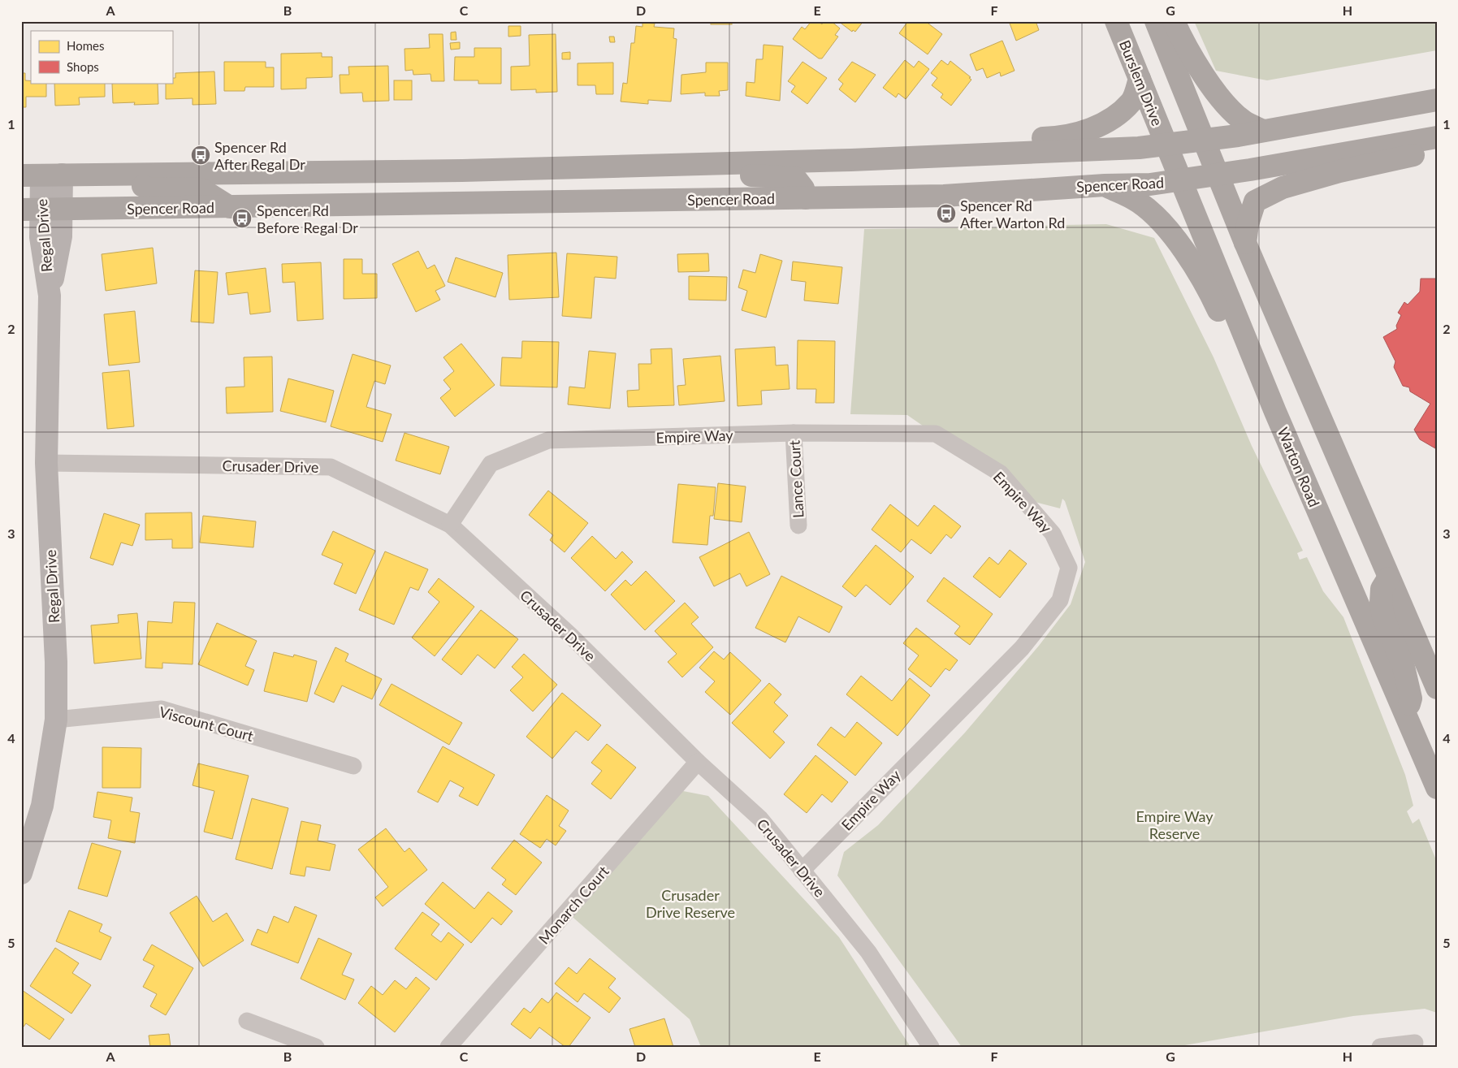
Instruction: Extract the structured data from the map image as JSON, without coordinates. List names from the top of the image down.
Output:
{
  "streets": {
    "main road": ["Burslem Drive", "Spencer Road", "Warton Road"],
    "street": [
      "Regal Drive",
      "Empire Way",
      "Crusader Drive",
      "Lance Court",
      "Viscount Court",
      "Monarch Court"
    ]
  },
  "crossings": [
    ["Burslem Drive", "Warton Road"],
    ["Spencer Road", "Regal Drive"],
    ["Spencer Road", "Warton Road"],
    ["Regal Drive", "Crusader Drive"],
    ["Regal Drive", "Viscount Court"],
    ["Empire Way", "Crusader Drive"],
    ["Empire Way", "Lance Court"],
    ["Crusader Drive", "Monarch Court"]
  ],
  "parks": ["Empire Way Reserve", "Crusader Drive Reserve"],
  "places": {
    "bus stop": ["Spencer Rd After Regal Dr", "Spencer Rd After Warton Rd", "Spencer Rd Before Regal Dr"]
  },
  "legend": ["Homes", "Shops"],
  "grid": {
    "columns": [
      "A",
      "B",
      "C",
      "D",
      "E",
      "F",
      "G",
      "H"
    ],
    "rows": [
      "1",
      "2",
      "3",
      "4",
      "5"
    ]
  }
}
